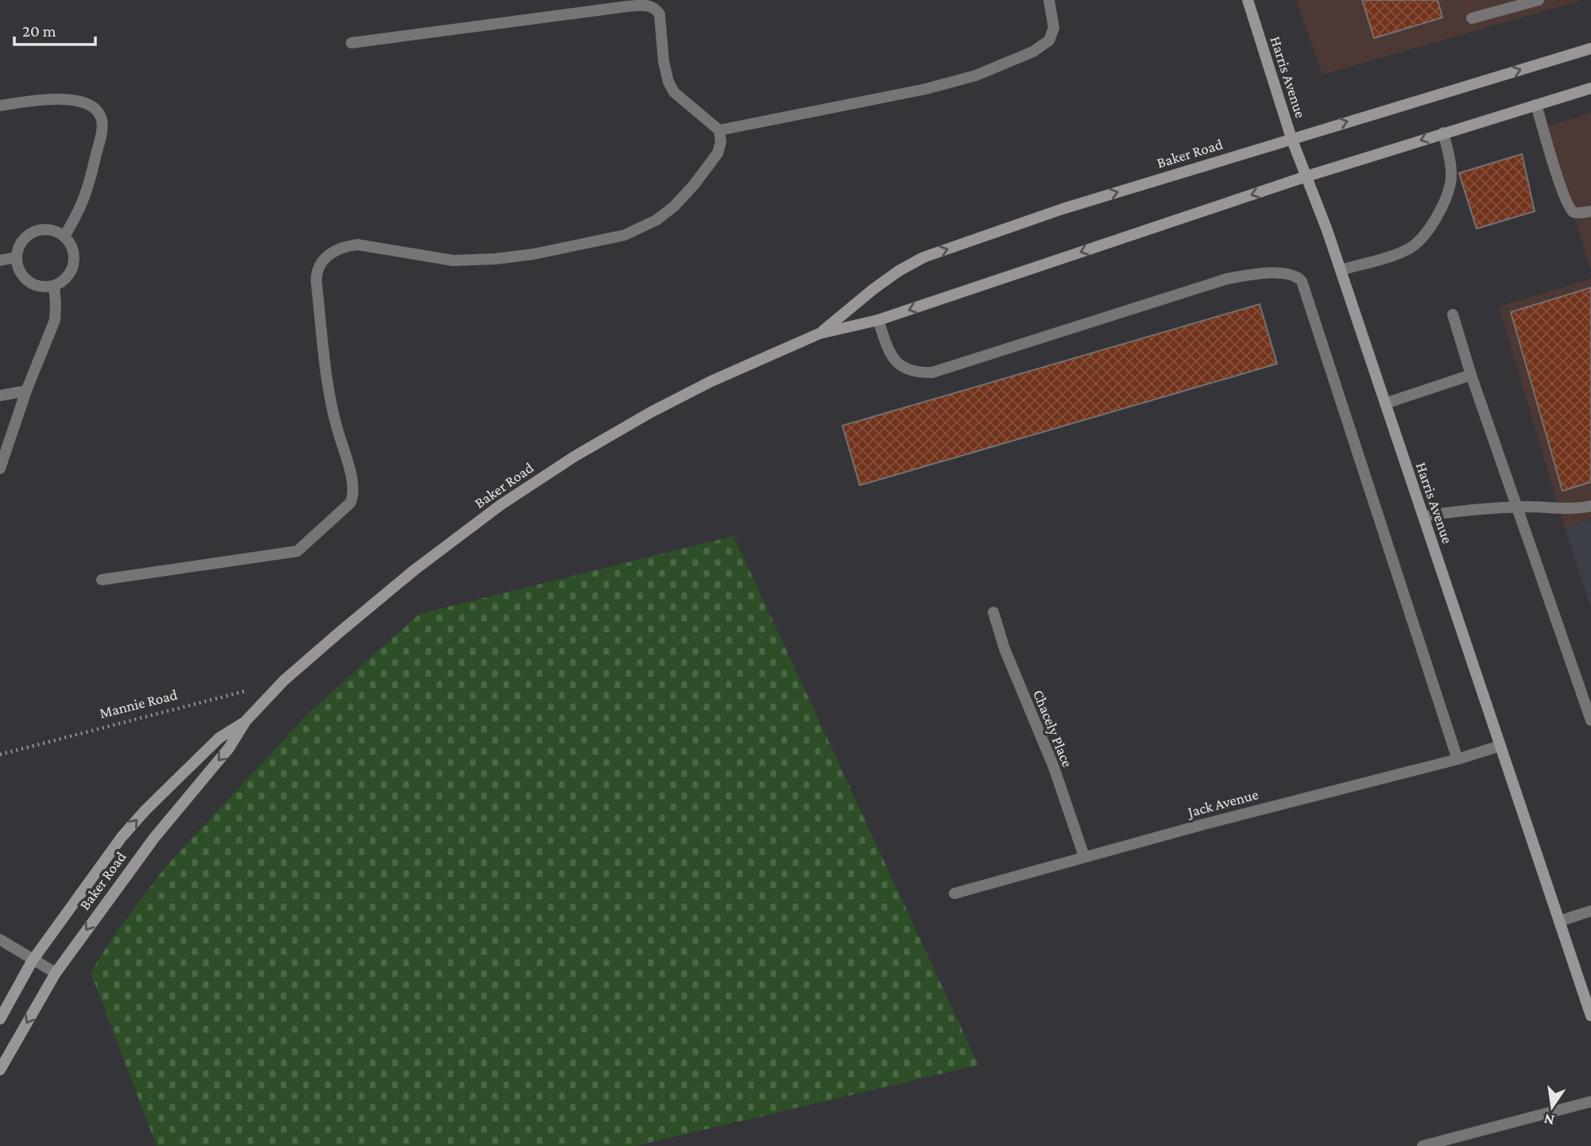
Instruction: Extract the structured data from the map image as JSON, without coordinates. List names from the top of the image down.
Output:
{
  "streets": {
    "main road": ["Harris Avenue", "Baker Road"],
    "street": ["Chacely Place", "Jack Avenue"],
    "path": ["Mannie Road"]
  },
  "crossings": [
    ["Harris Avenue", "Baker Road"],
    ["Harris Avenue", "Jack Avenue"],
    ["Chacely Place", "Jack Avenue"]
  ],
  "scale_bar": "20 m",
  "north": "bottom"
}
